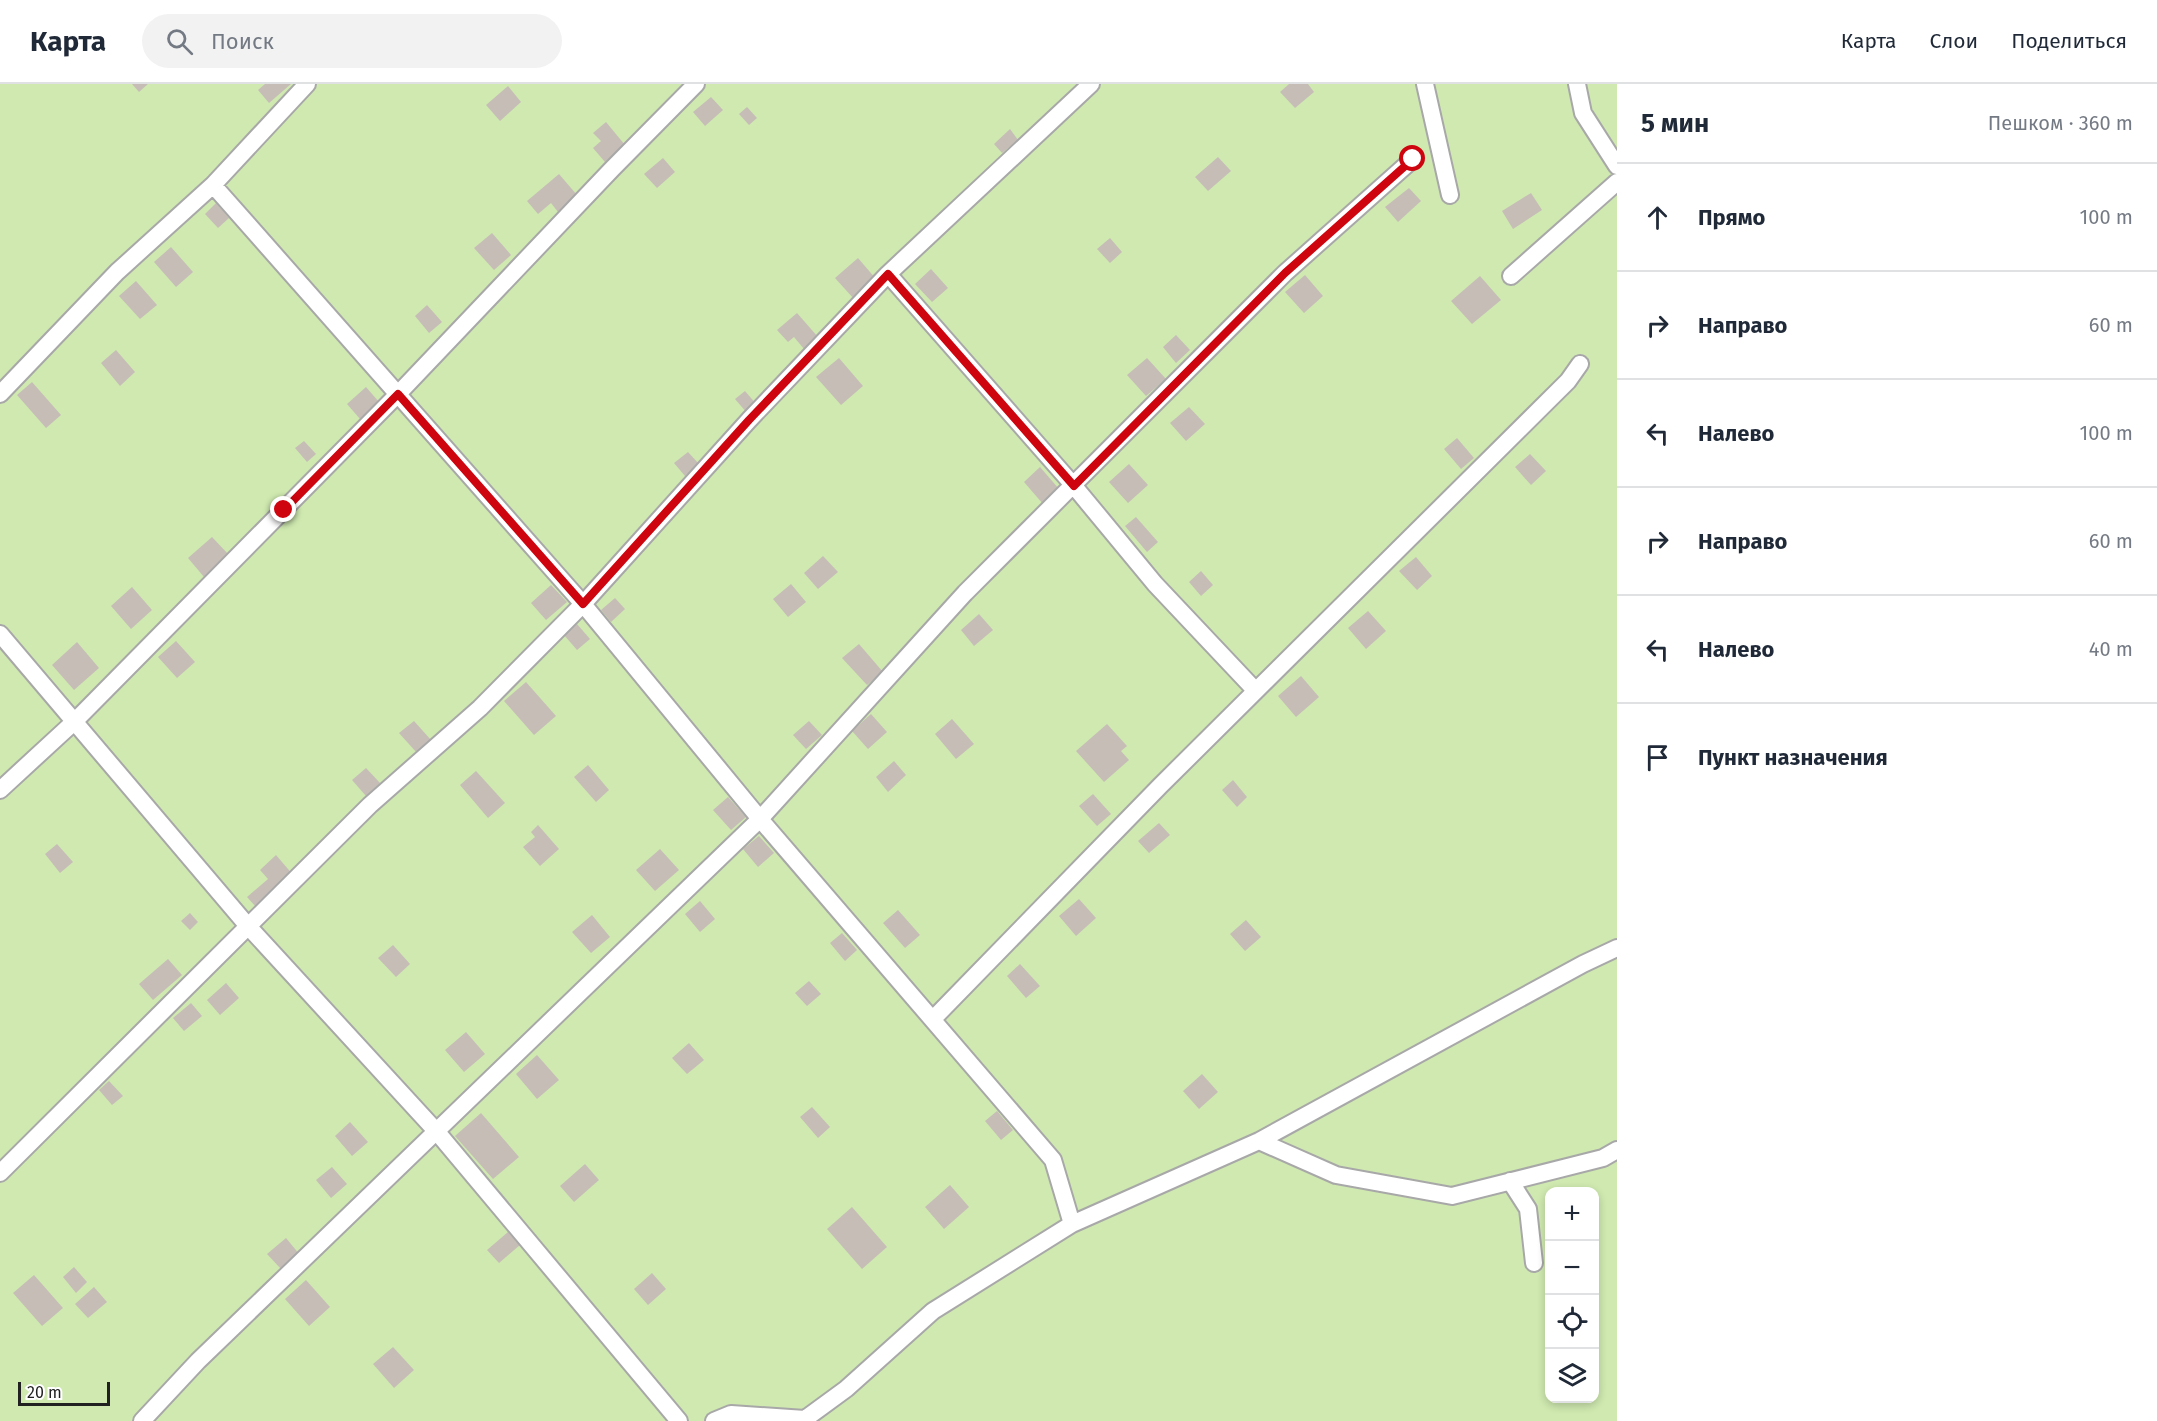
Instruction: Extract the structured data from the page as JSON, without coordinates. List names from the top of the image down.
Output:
{
  "scale_bar": "20 m",
  "page": {
    "header": "Карта",
    "search": "Поиск",
    "nav": ["Карта", "Слои", "Поделиться"],
    "heading": ["5 мин", "Пешком · 360 m"],
    "list": [
      ["Прямо", "100 m"],
      ["Направо", "60 m"],
      ["Налево", "100 m"],
      ["Направо", "60 m"],
      ["Налево", "40 m"],
      "Пункт назначения"
    ],
    "map_buttons": ["+", "−"],
    "scale": "20 m"
  }
}
